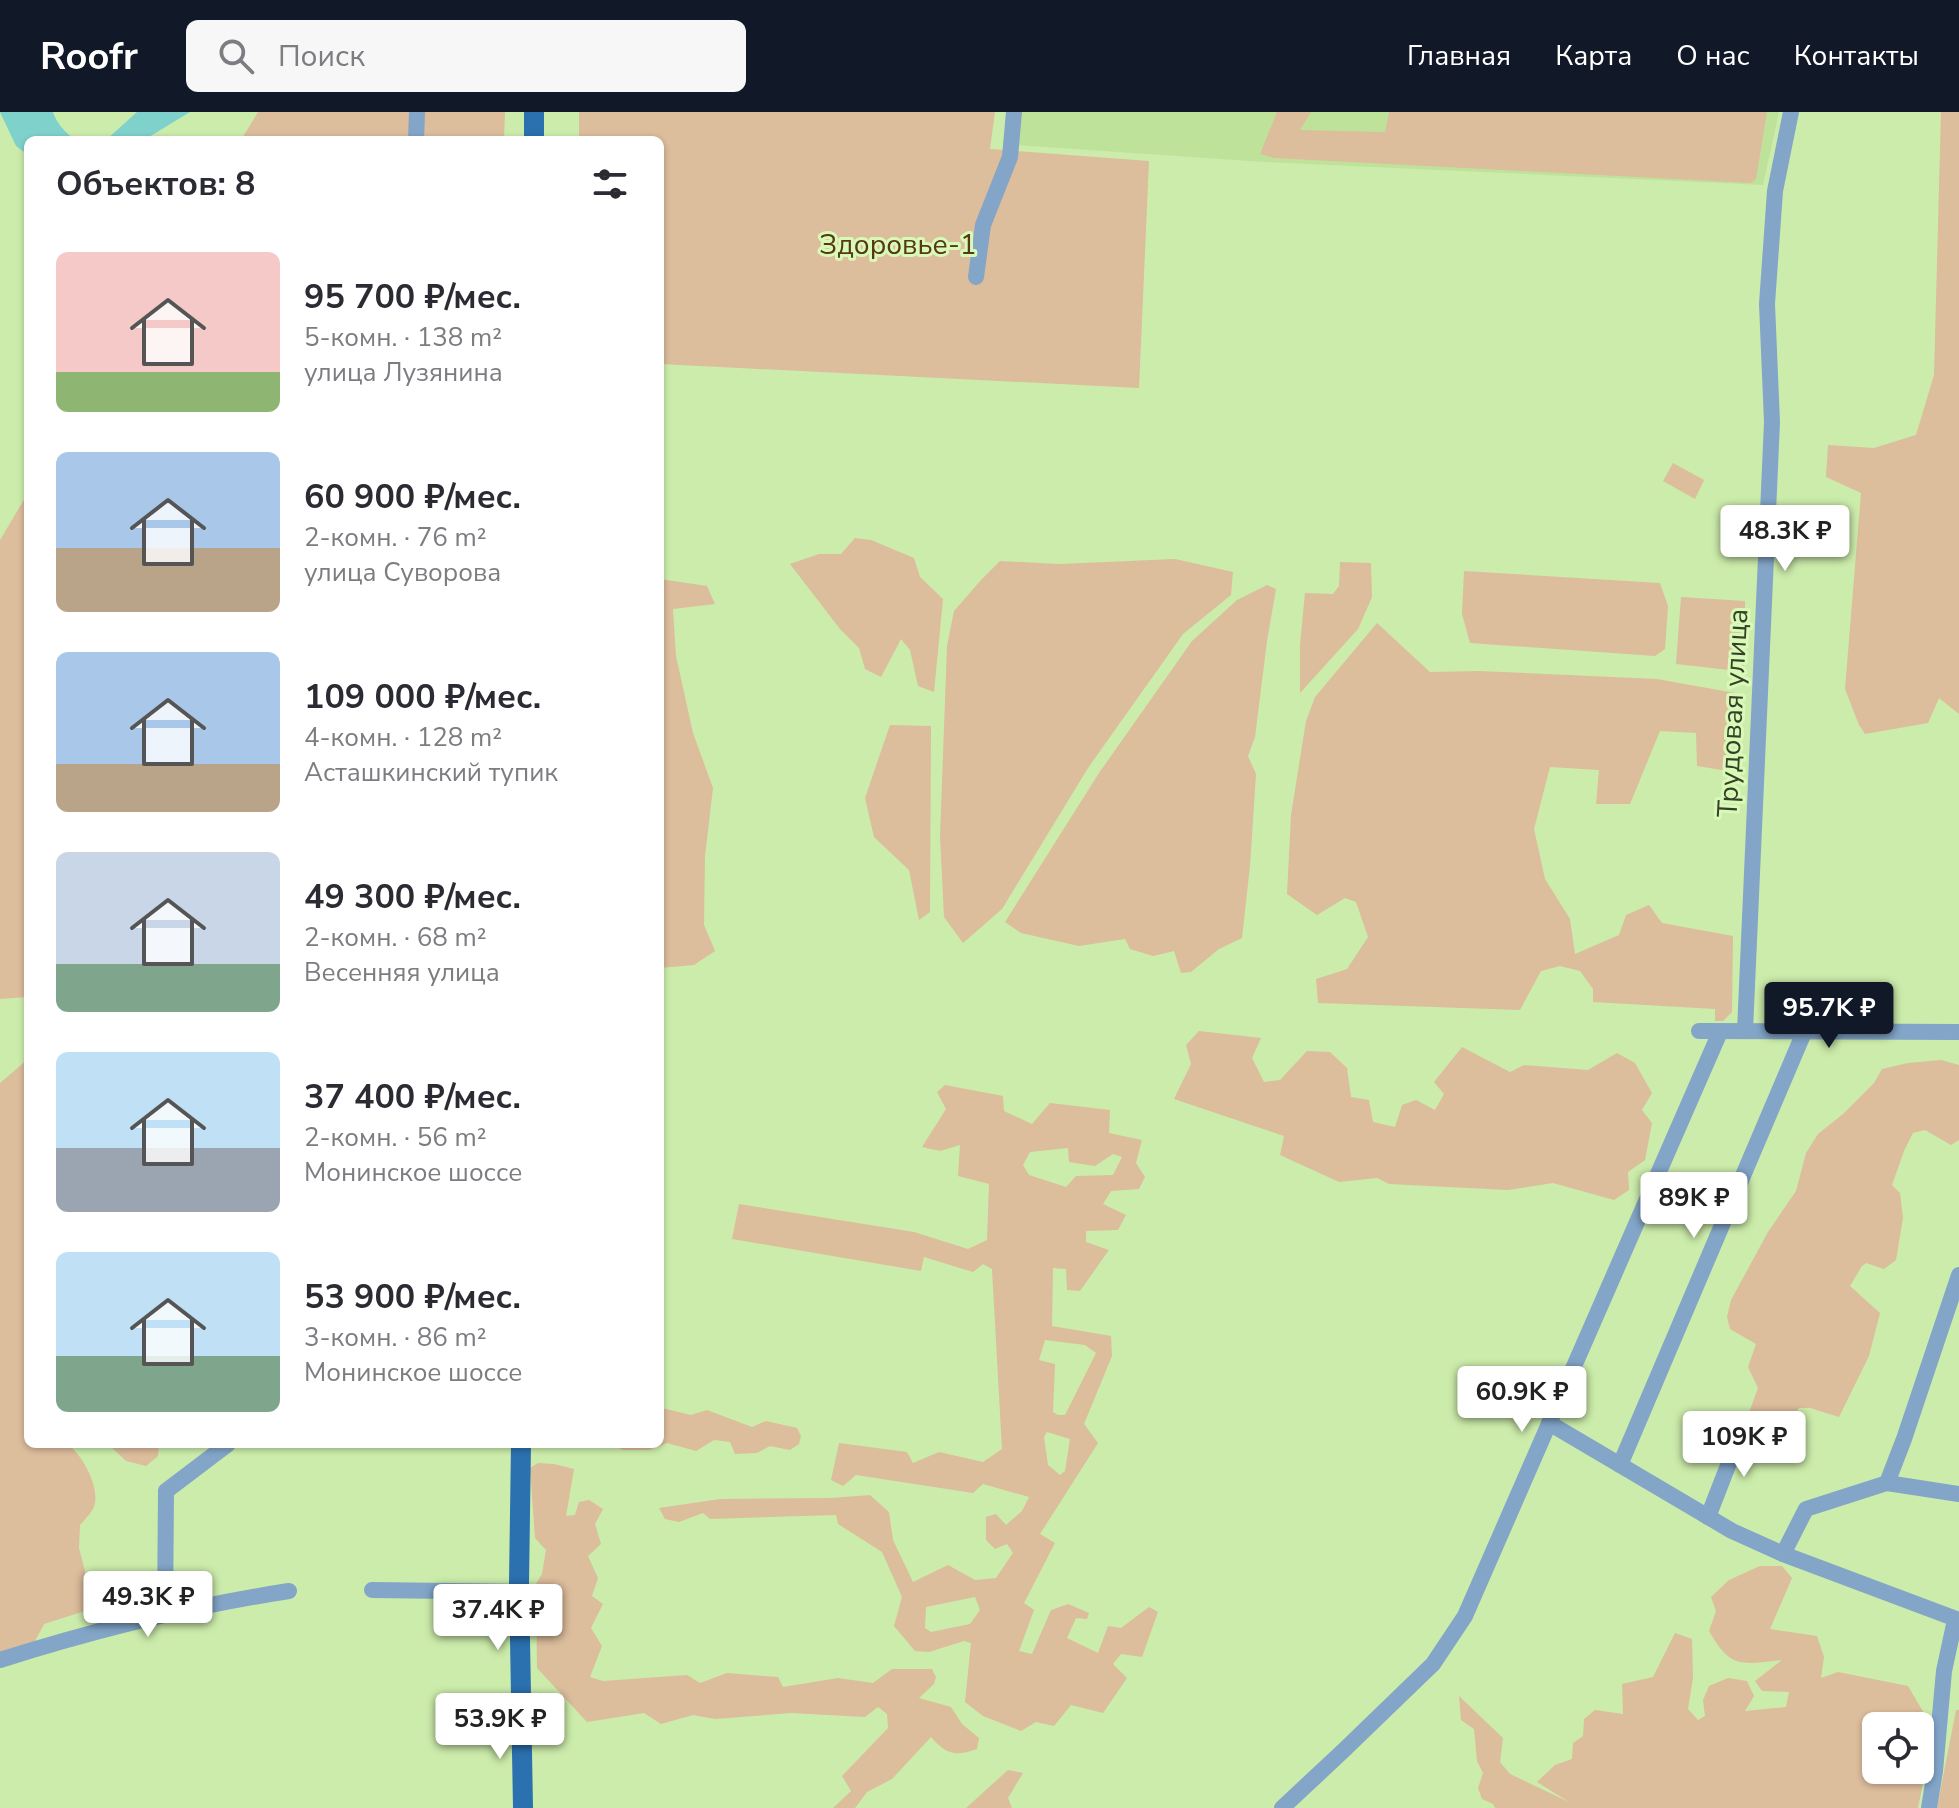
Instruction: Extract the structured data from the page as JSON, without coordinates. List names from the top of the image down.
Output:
{
  "streets": {
    "street": ["Трудовая улица"]
  },
  "parks": ["Здоровье-1"],
  "page": {
    "header": "Roofr",
    "search": "Поиск",
    "nav": [
      "Главная",
      "Карта",
      "О нас",
      "Контакты"
    ],
    "heading": "Объектов: 8",
    "list": [
      {
        "name": "95 700 ₽/мес.",
        "note": "5-комн. · 138 m² · улица Лузянина"
      },
      {
        "name": "60 900 ₽/мес.",
        "note": "2-комн. · 76 m² · улица Суворова"
      },
      {
        "name": "109 000 ₽/мес.",
        "note": "4-комн. · 128 m² · Асташкинский тупик"
      },
      {
        "name": "49 300 ₽/мес.",
        "note": "2-комн. · 68 m² · Весенняя улица"
      },
      {
        "name": "37 400 ₽/мес.",
        "note": "2-комн. · 56 m² · Монинское шоссе"
      },
      {
        "name": "53 900 ₽/мес.",
        "note": "3-комн. · 86 m² · Монинское шоссе"
      }
    ],
    "price": [
      "48.3K ₽",
      "95.7K ₽",
      "89K ₽",
      "60.9K ₽",
      "109K ₽",
      "49.3K ₽",
      "37.4K ₽",
      "53.9K ₽"
    ]
  }
}
